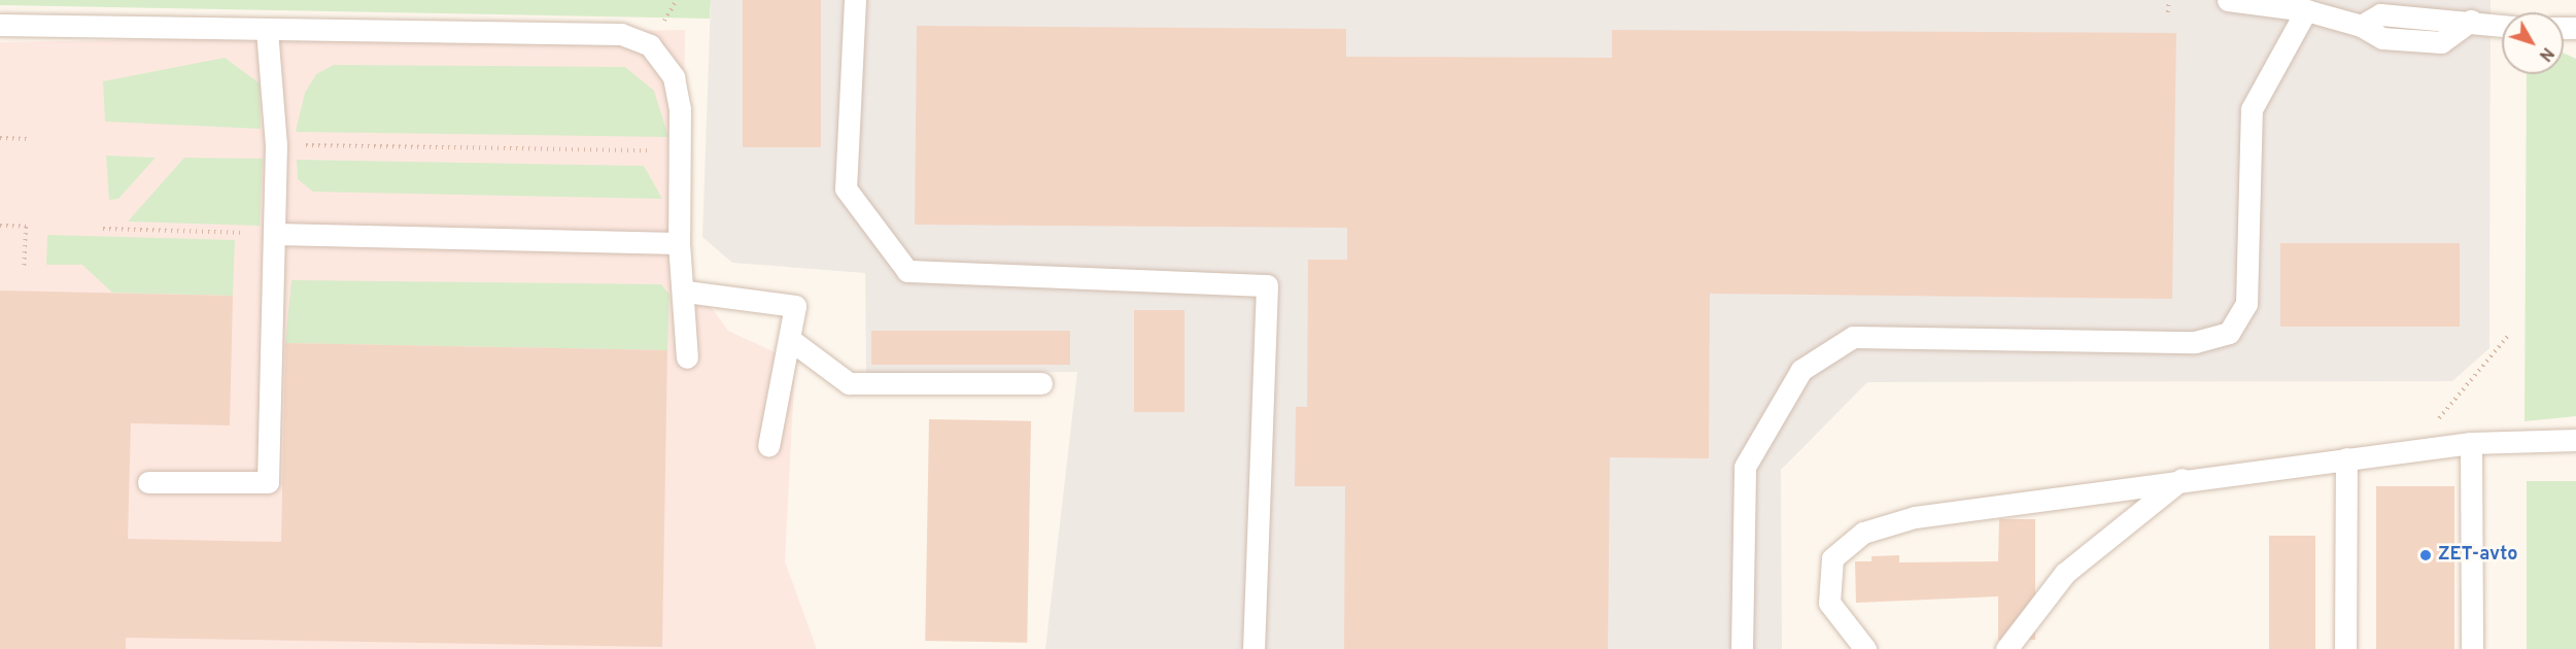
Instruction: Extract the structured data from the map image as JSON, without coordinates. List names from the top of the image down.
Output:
{
  "places": ["ZET-avto"],
  "north": "bottom right"
}
